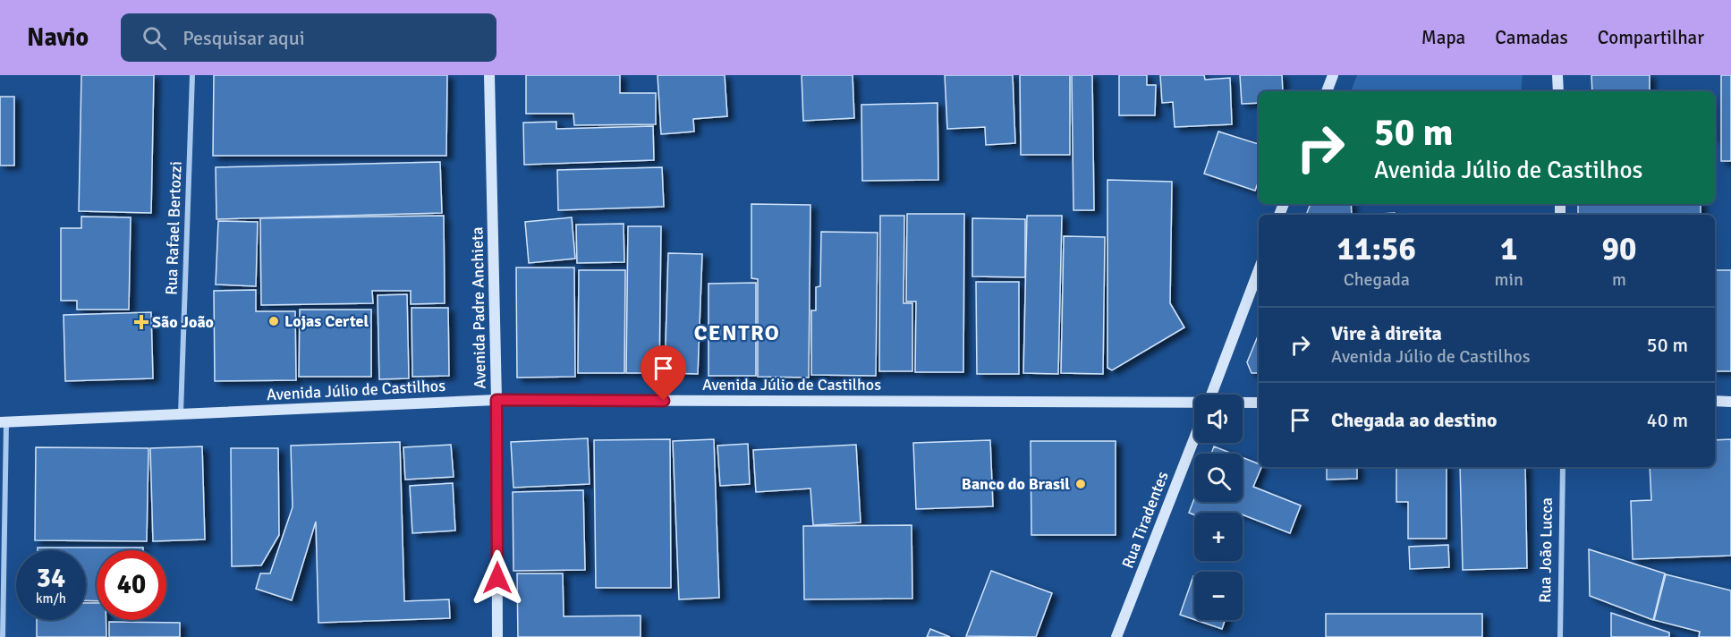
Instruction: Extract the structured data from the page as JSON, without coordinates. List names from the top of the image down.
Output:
{
  "streets": {
    "street": [
      "Rua Rafael Bertozzi",
      "Avenida Padre Anchieta",
      "Avenida Júlio de Castilhos",
      "Rua Tiradentes",
      "Rua João Lucca"
    ]
  },
  "crossings": [
    ["Rua Rafael Bertozzi", "Avenida Júlio de Castilhos"],
    ["Avenida Padre Anchieta", "Avenida Júlio de Castilhos"]
  ],
  "districts": ["CENTRO"],
  "places": {
    "other": ["Lojas Certel", "Banco do Brasil"],
    "health": ["São João"]
  },
  "page": {
    "header": "Navio",
    "search": "Pesquisar aqui",
    "nav": ["Mapa", "Camadas", "Compartilhar"],
    "turn": ["50 m", "Avenida Júlio de Castilhos"],
    "eta": [
      "11:56",
      "Chegada",
      "1",
      "min",
      "90",
      "m"
    ],
    "list": [
      {
        "name": "Vire à direita",
        "note": "Avenida Júlio de Castilhos",
        "value": "50 m"
      },
      {
        "name": "Chegada ao destino",
        "value": "40 m"
      }
    ],
    "map_buttons": ["+", "−"],
    "speed": "34 km/h",
    "limit": "40"
  }
}
